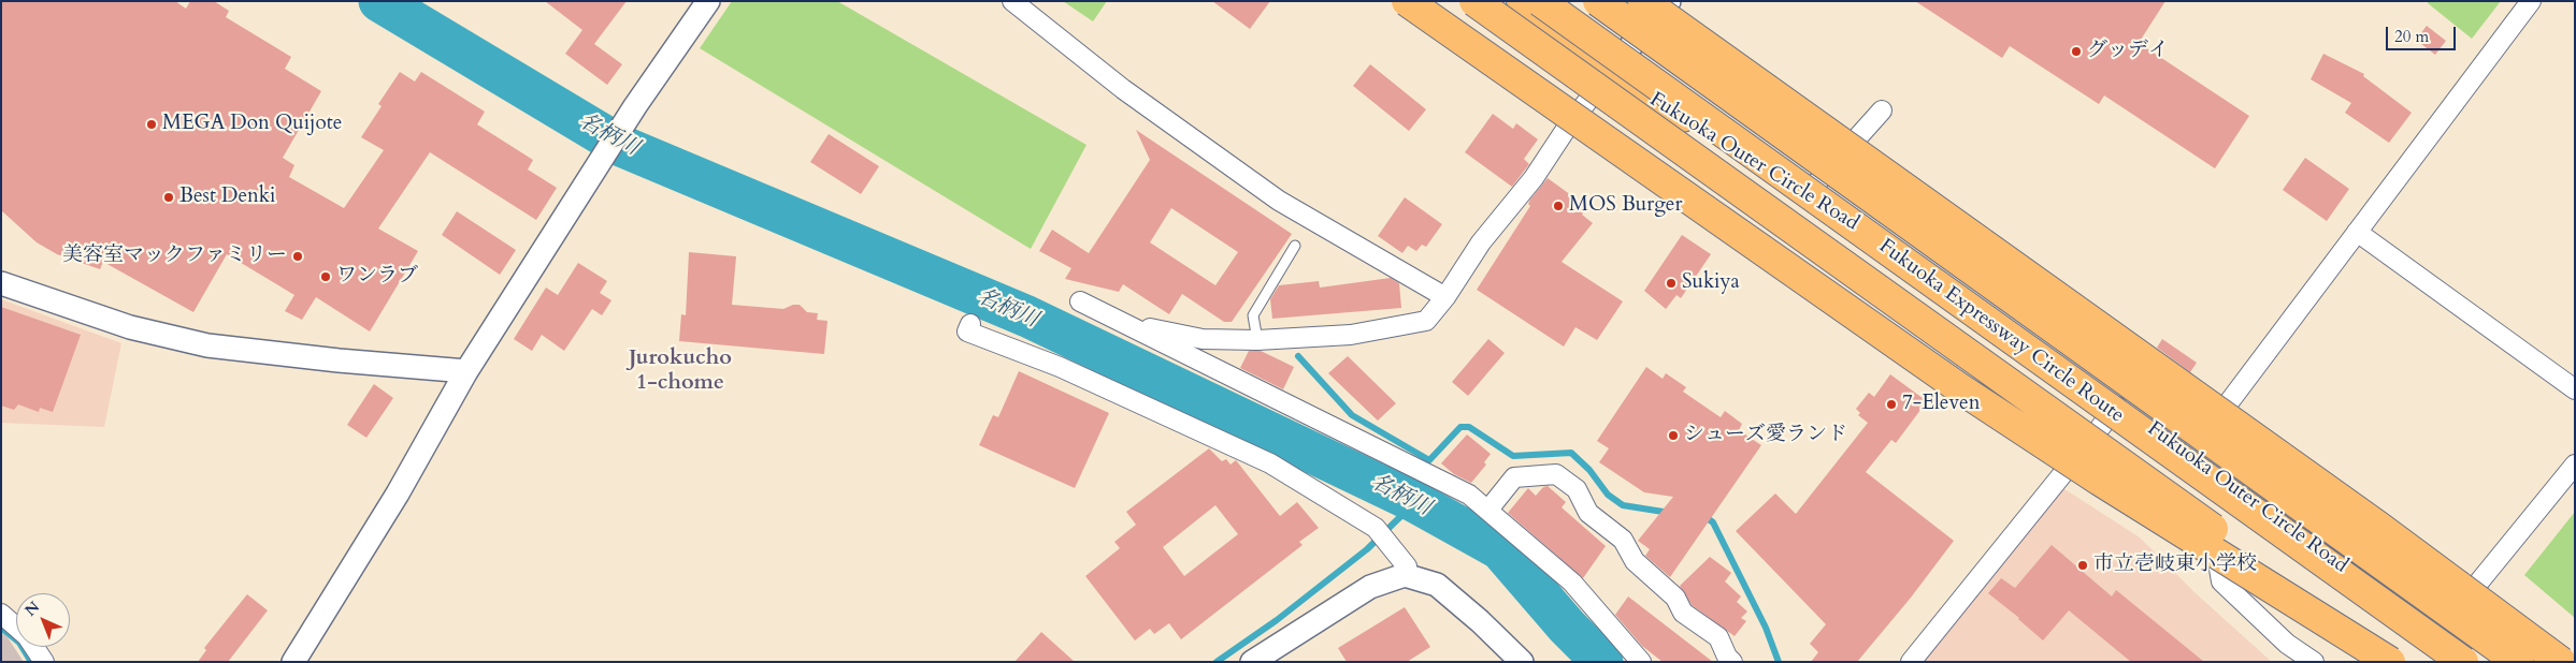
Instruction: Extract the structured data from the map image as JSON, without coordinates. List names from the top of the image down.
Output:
{
  "streets": {
    "highway": ["Fukuoka Outer Circle Road", "Fukuoka Expressway Circle Route"]
  },
  "districts": ["Jurokucho 1-chome"],
  "water": ["名柄川"],
  "places": [
    "グッデイ",
    "MEGA Don Quijote",
    "Best Denki",
    "MOS Burger",
    "美容室マックファミリー",
    "ワンラブ",
    "Sukiya",
    "7-Eleven",
    "シューズ愛ランド",
    "市立壱岐東小学校"
  ],
  "scale_bar": "20 m",
  "north": "top left"
}
